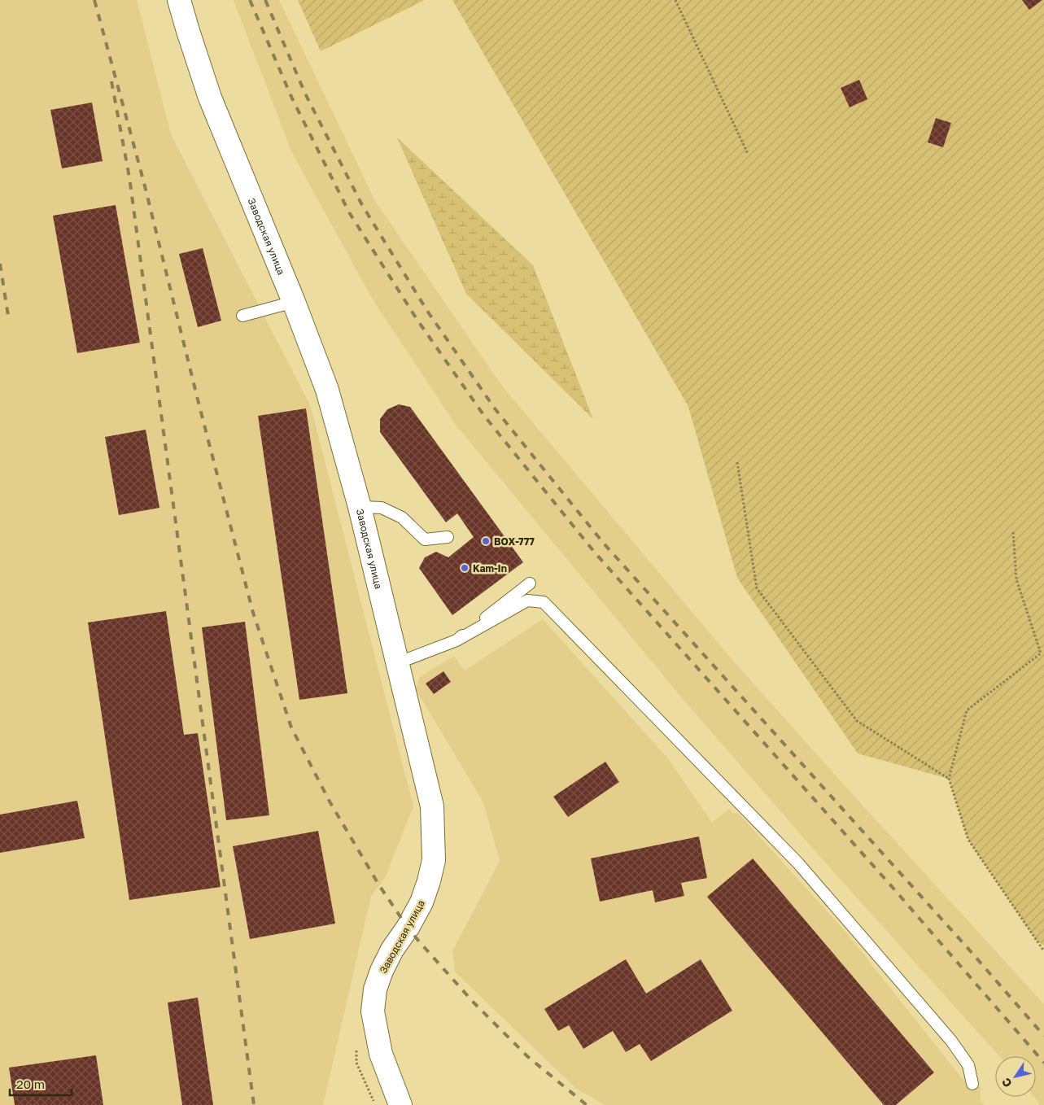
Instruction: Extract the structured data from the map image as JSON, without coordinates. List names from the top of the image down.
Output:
{
  "streets": {
    "main road": ["Заводская улица"]
  },
  "places": ["ВОХ-777", "Kam-In"],
  "scale_bar": "20 m",
  "north": "bottom left"
}
